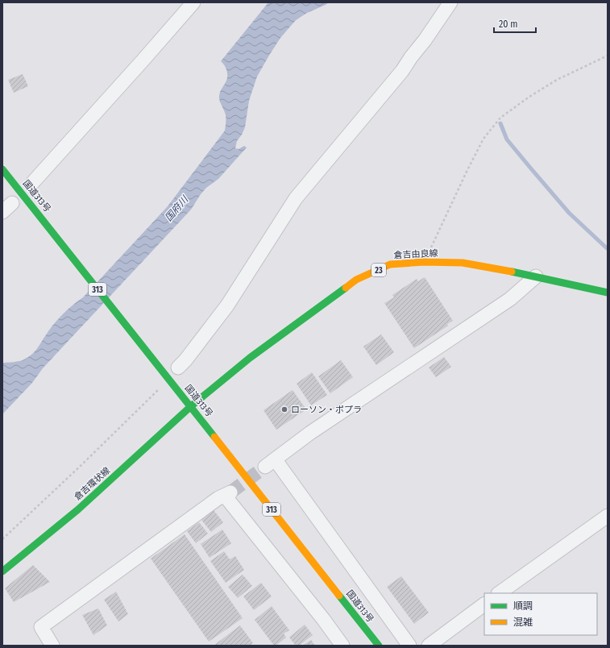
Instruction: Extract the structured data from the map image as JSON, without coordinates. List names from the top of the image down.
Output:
{
  "streets": {
    "main road": [
      "国道313号",
      "倉吉由良線",
      "23",
      "313",
      "倉吉環状線"
    ]
  },
  "crossings": [
    ["国道313号", "倉吉由良線"],
    ["国道313号", "倉吉環状線"],
    ["倉吉由良線", "倉吉環状線"]
  ],
  "water": ["国府川"],
  "places": ["ローソン・ポプラ"],
  "legend": ["順調", "混雑"],
  "scale_bar": "20 m"
}
